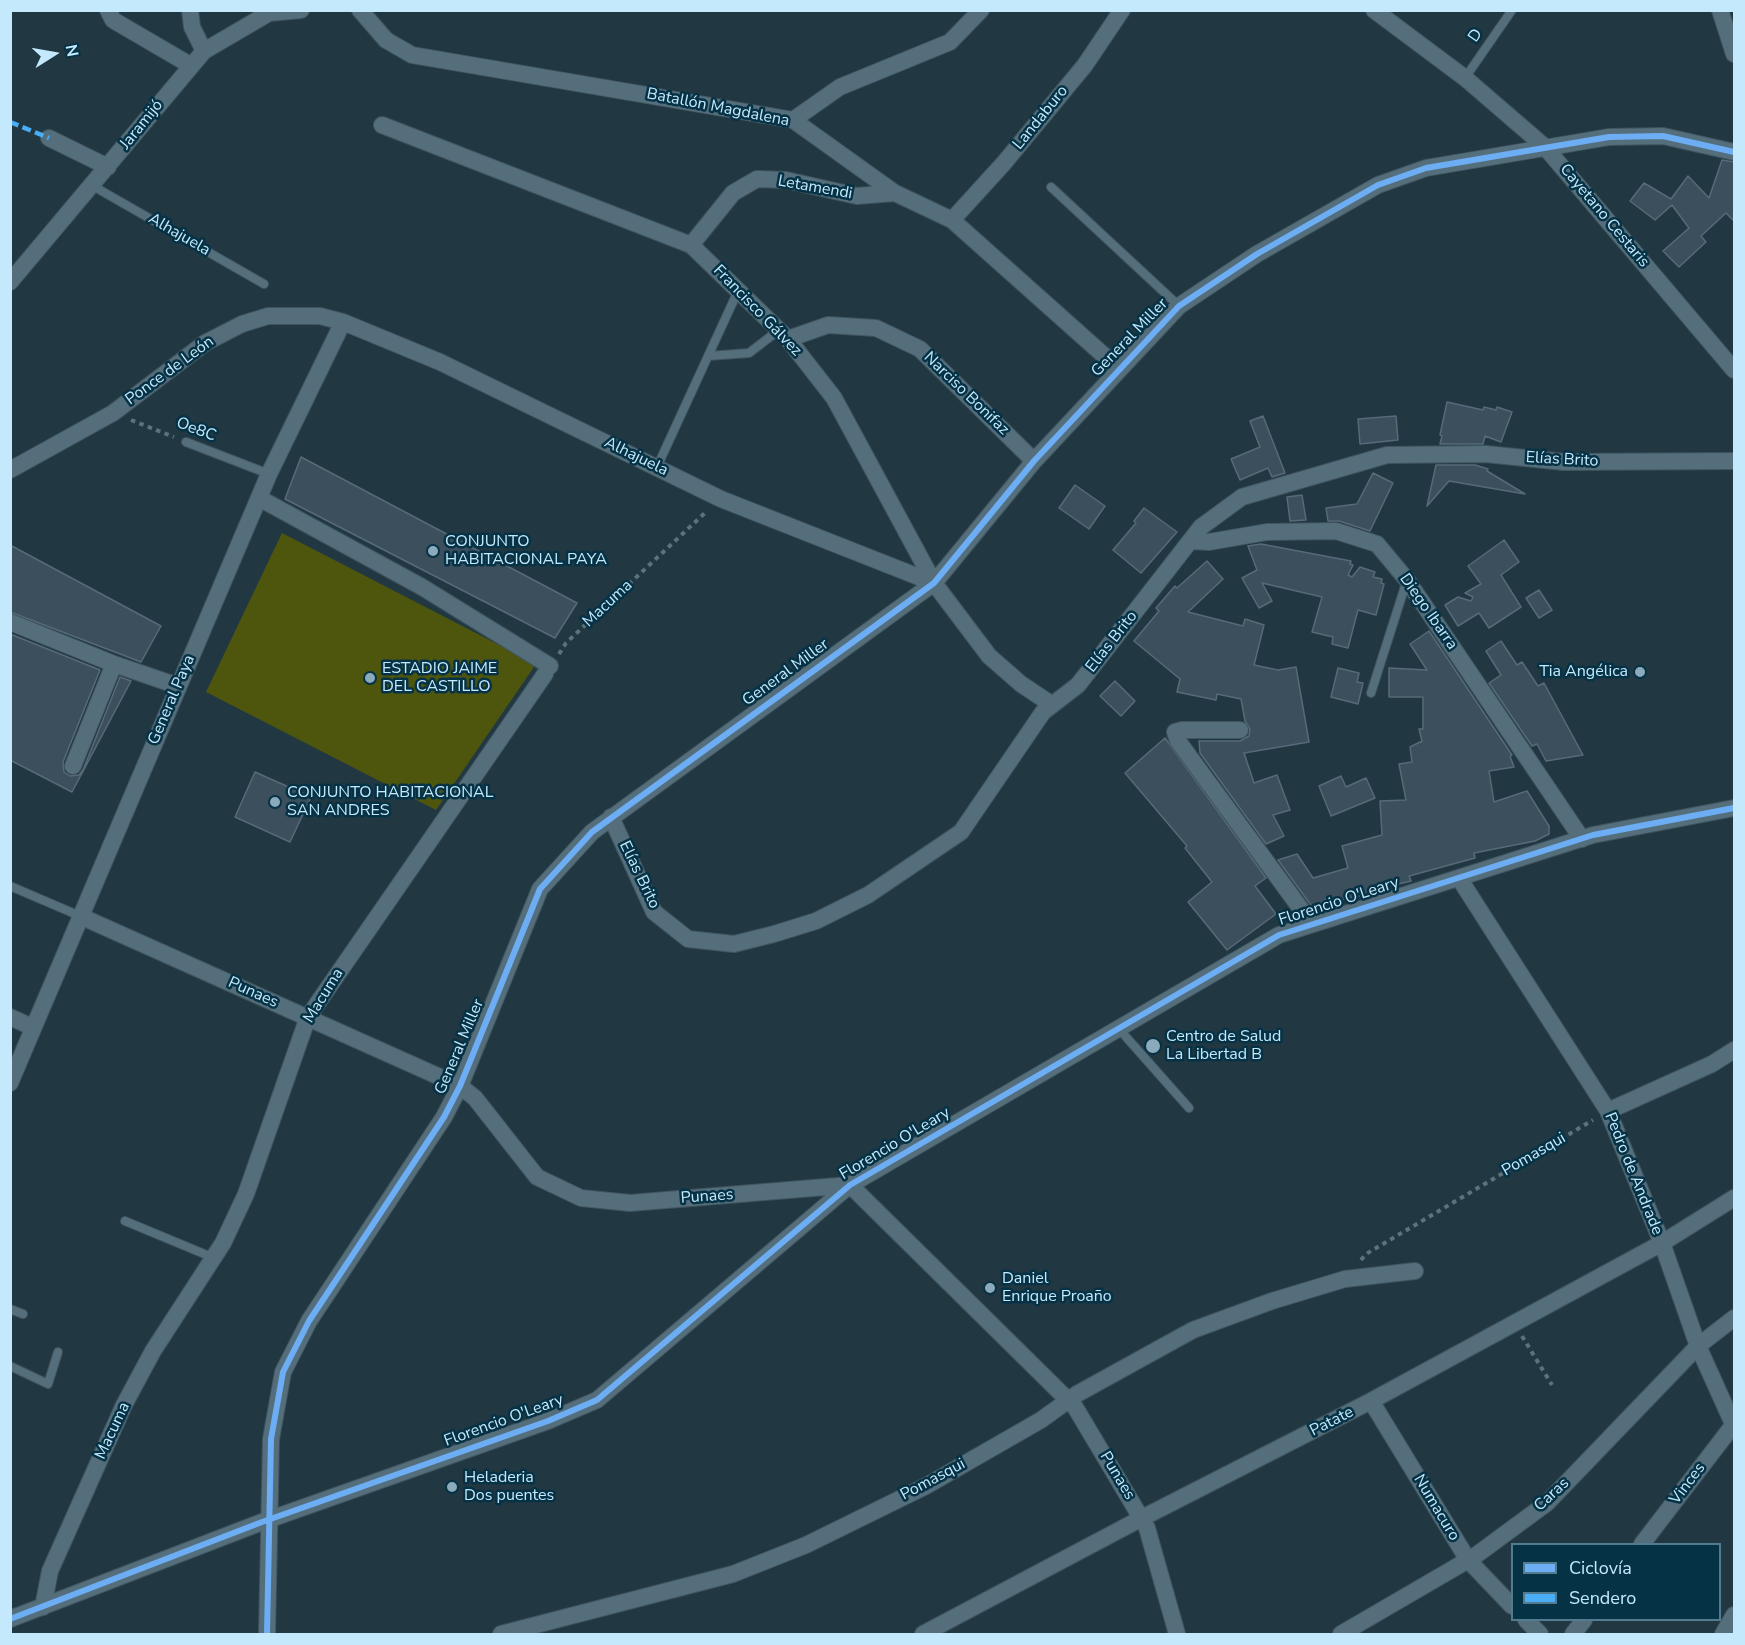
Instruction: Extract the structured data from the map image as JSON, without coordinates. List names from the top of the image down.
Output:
{
  "streets": {
    "street": [
      "Batallón Magdalena",
      "Landaburo",
      "Jaramijó",
      "Letamendi",
      "Cayetano Cestaris",
      "Alhajuela",
      "Francisco Gálvez",
      "General Miller",
      "Ponce de León",
      "Narciso Bonifaz",
      "Elías Brito",
      "Macuma",
      "Diego Ibarra",
      "General Paya",
      "Florencio O'Leary",
      "Punaes",
      "Pomasqui",
      "Pedro de Andrade",
      "Patate",
      "Vinces",
      "Caras",
      "Numacuro"
    ],
    "lane": ["D", "Oe8C"]
  },
  "crossings": [
    ["D", "Cayetano Cestaris"],
    ["Batallón Magdalena", "Landaburo"],
    ["Batallón Magdalena", "Letamendi"],
    ["Batallón Magdalena", "General Miller"],
    ["Jaramijó", "Alhajuela"],
    ["Letamendi", "Francisco Gálvez"],
    ["Cayetano Cestaris", "General Miller"],
    ["Alhajuela", "Francisco Gálvez"],
    ["Alhajuela", "General Miller"],
    ["Alhajuela", "Ponce de León"],
    ["Alhajuela", "Macuma"],
    ["Alhajuela", "General Paya"],
    ["Francisco Gálvez", "General Miller"],
    ["Francisco Gálvez", "Narciso Bonifaz"],
    ["Francisco Gálvez", "Elías Brito"],
    ["General Miller", "Narciso Bonifaz"],
    ["General Miller", "Elías Brito"],
    ["General Miller", "Florencio O'Leary"],
    ["General Miller", "Punaes"],
    ["Ponce de León", "Oe8C"],
    ["Ponce de León", "General Paya"],
    ["Oe8C", "General Paya"],
    ["Elías Brito", "Diego Ibarra"],
    ["Macuma", "Florencio O'Leary"],
    ["Macuma", "Punaes"],
    ["Diego Ibarra", "Florencio O'Leary"],
    ["General Paya", "Punaes"],
    ["Florencio O'Leary", "Punaes"],
    ["Florencio O'Leary", "Pedro de Andrade"],
    ["Punaes", "Pomasqui"],
    ["Punaes", "Patate"],
    ["Pomasqui", "Pedro de Andrade"],
    ["Pedro de Andrade", "Patate"],
    ["Pedro de Andrade", "Vinces"],
    ["Pedro de Andrade", "Caras"],
    ["Patate", "Numacuro"],
    ["Caras", "Numacuro"]
  ],
  "places": [
    "CONJUNTO HABITACIONAL PAYA",
    "Tia Angélica",
    "ESTADIO JAIME DEL CASTILLO",
    "CONJUNTO HABITACIONAL SAN ANDRES",
    "Centro de Salud La Libertad B",
    "Daniel Enrique Proaño",
    "Heladeria Dos puentes"
  ],
  "legend": ["Ciclovía", "Sendero"],
  "north": "right"
}
